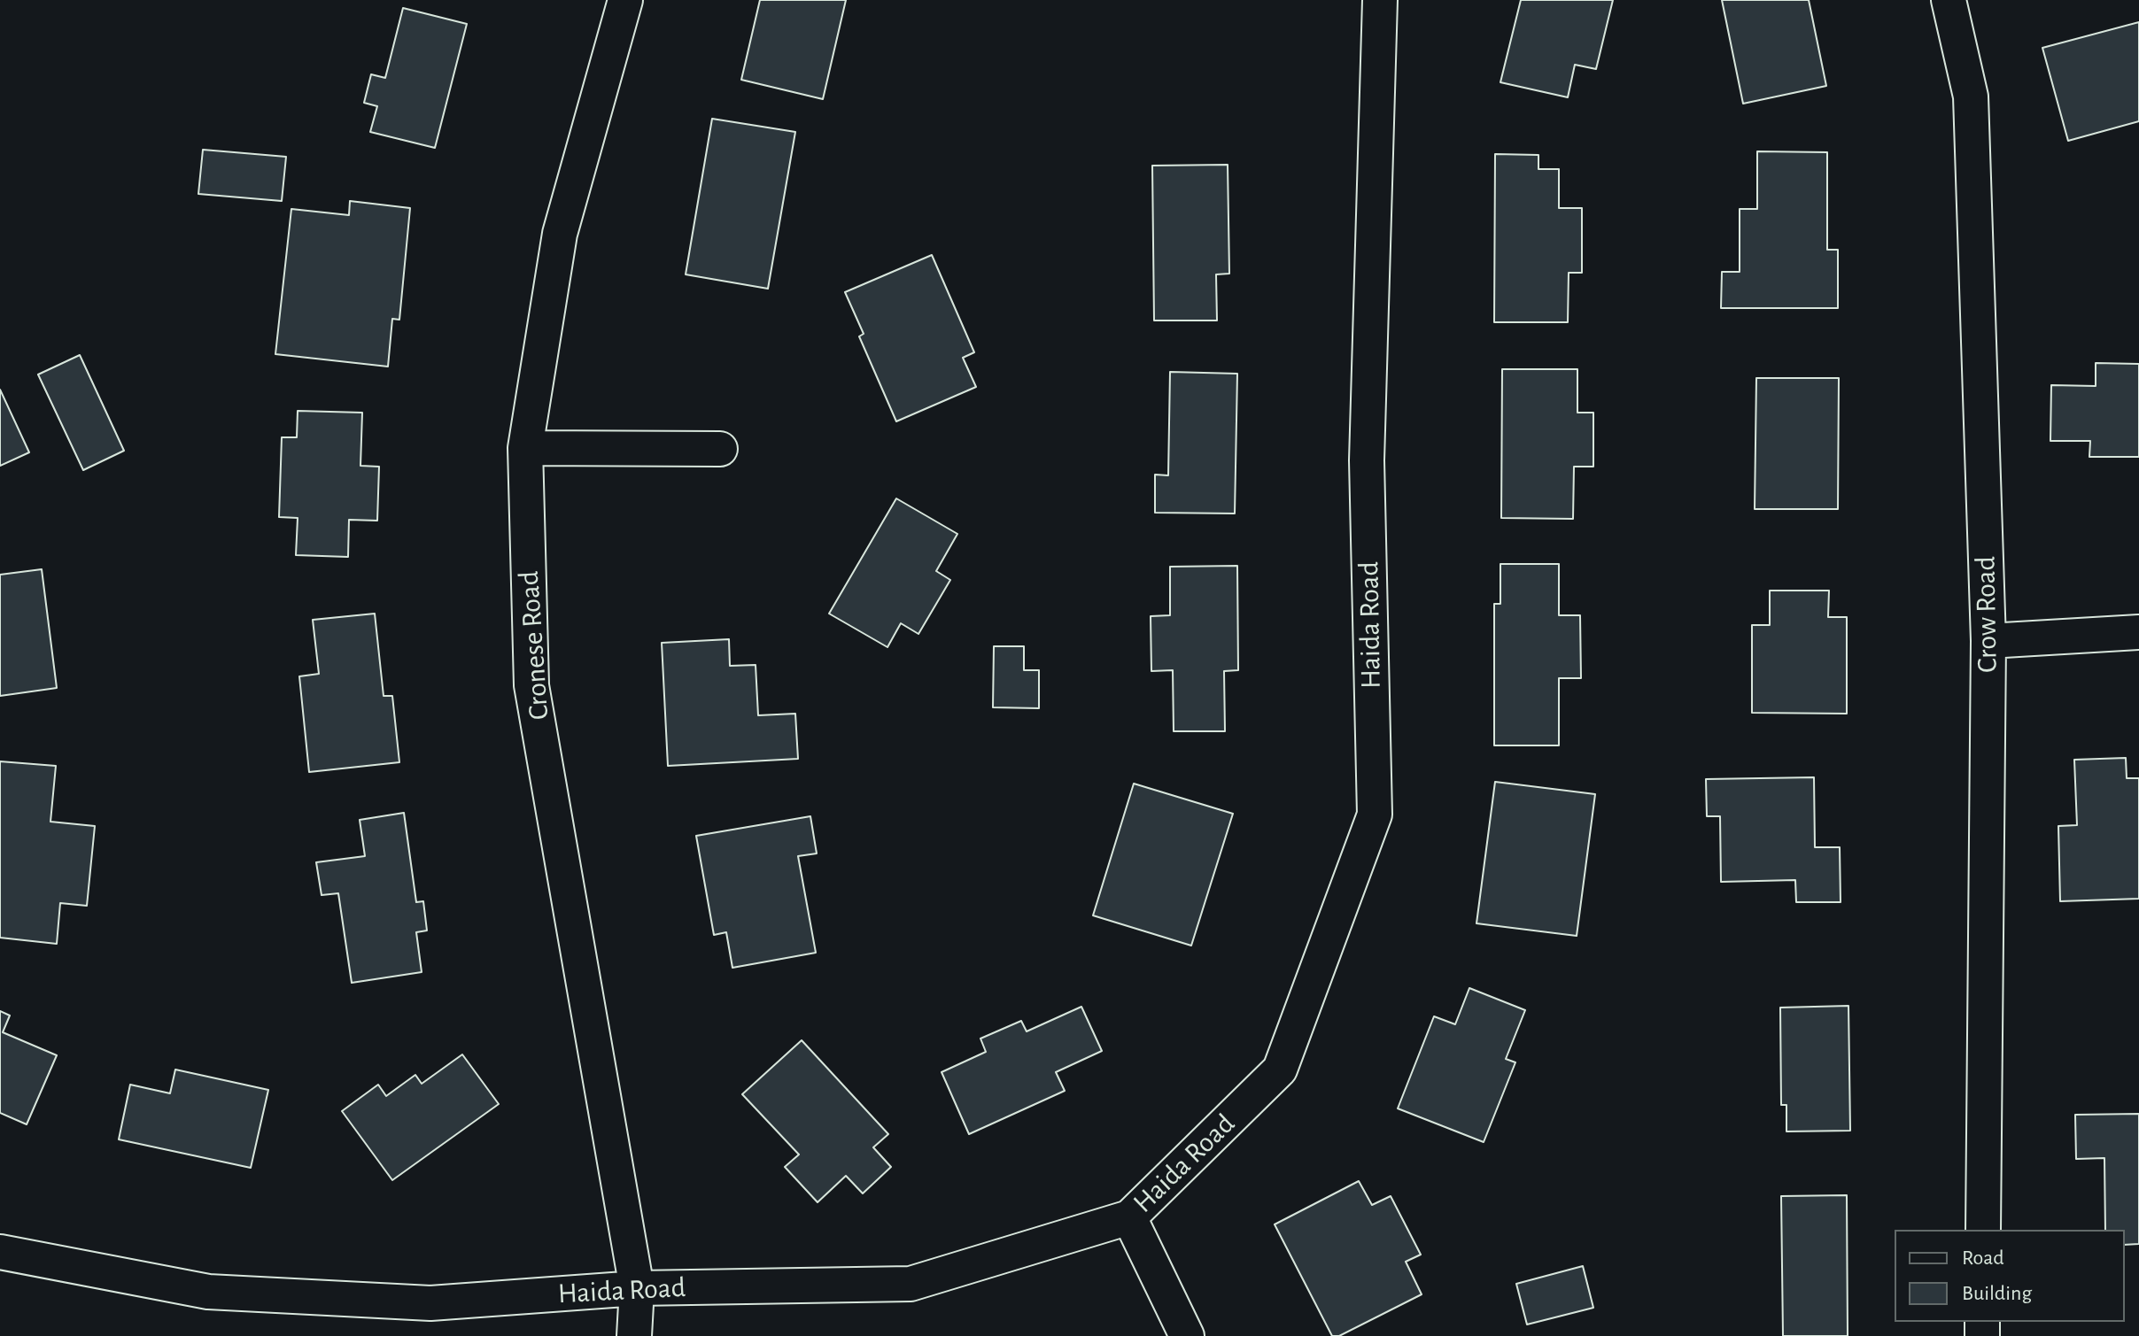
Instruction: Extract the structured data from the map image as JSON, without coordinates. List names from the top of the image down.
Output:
{
  "streets": {
    "street": ["Crow Road", "Haida Road", "Cronese Road"]
  },
  "crossings": [
    ["Haida Road", "Cronese Road"]
  ],
  "legend": ["Road", "Building"]
}
